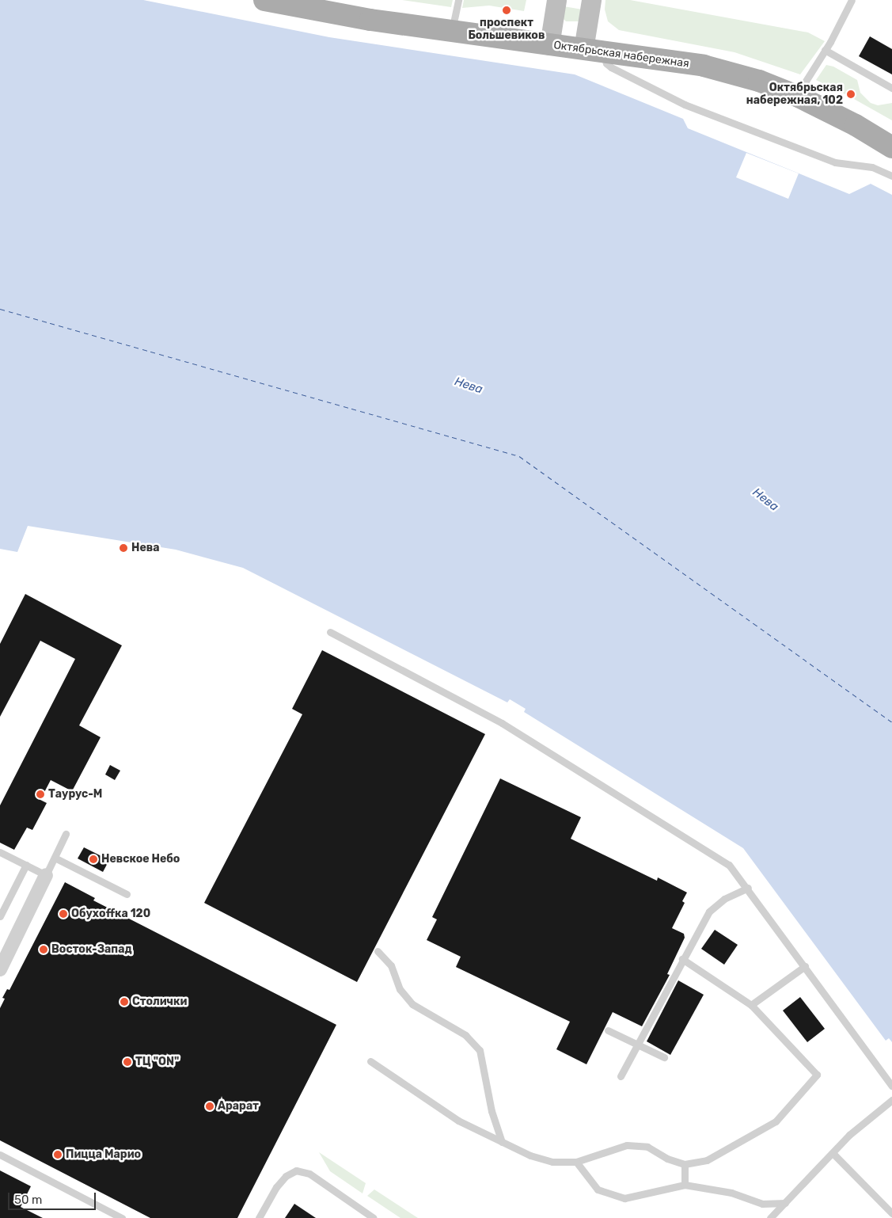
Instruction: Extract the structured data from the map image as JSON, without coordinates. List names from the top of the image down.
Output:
{
  "streets": {
    "main road": ["Октябрьская набережная"]
  },
  "water": ["Нева"],
  "places": [
    "проспект Большевиков",
    "Октябрьская набережная, 102",
    "Нева",
    "Таурус-М",
    "Невское Небо",
    "Обухоffка 120",
    "Восток-Запад",
    "Столички",
    "ТЦ \"ON\"",
    "Арарат",
    "Пицца Марио"
  ],
  "scale_bar": "50 m"
}
